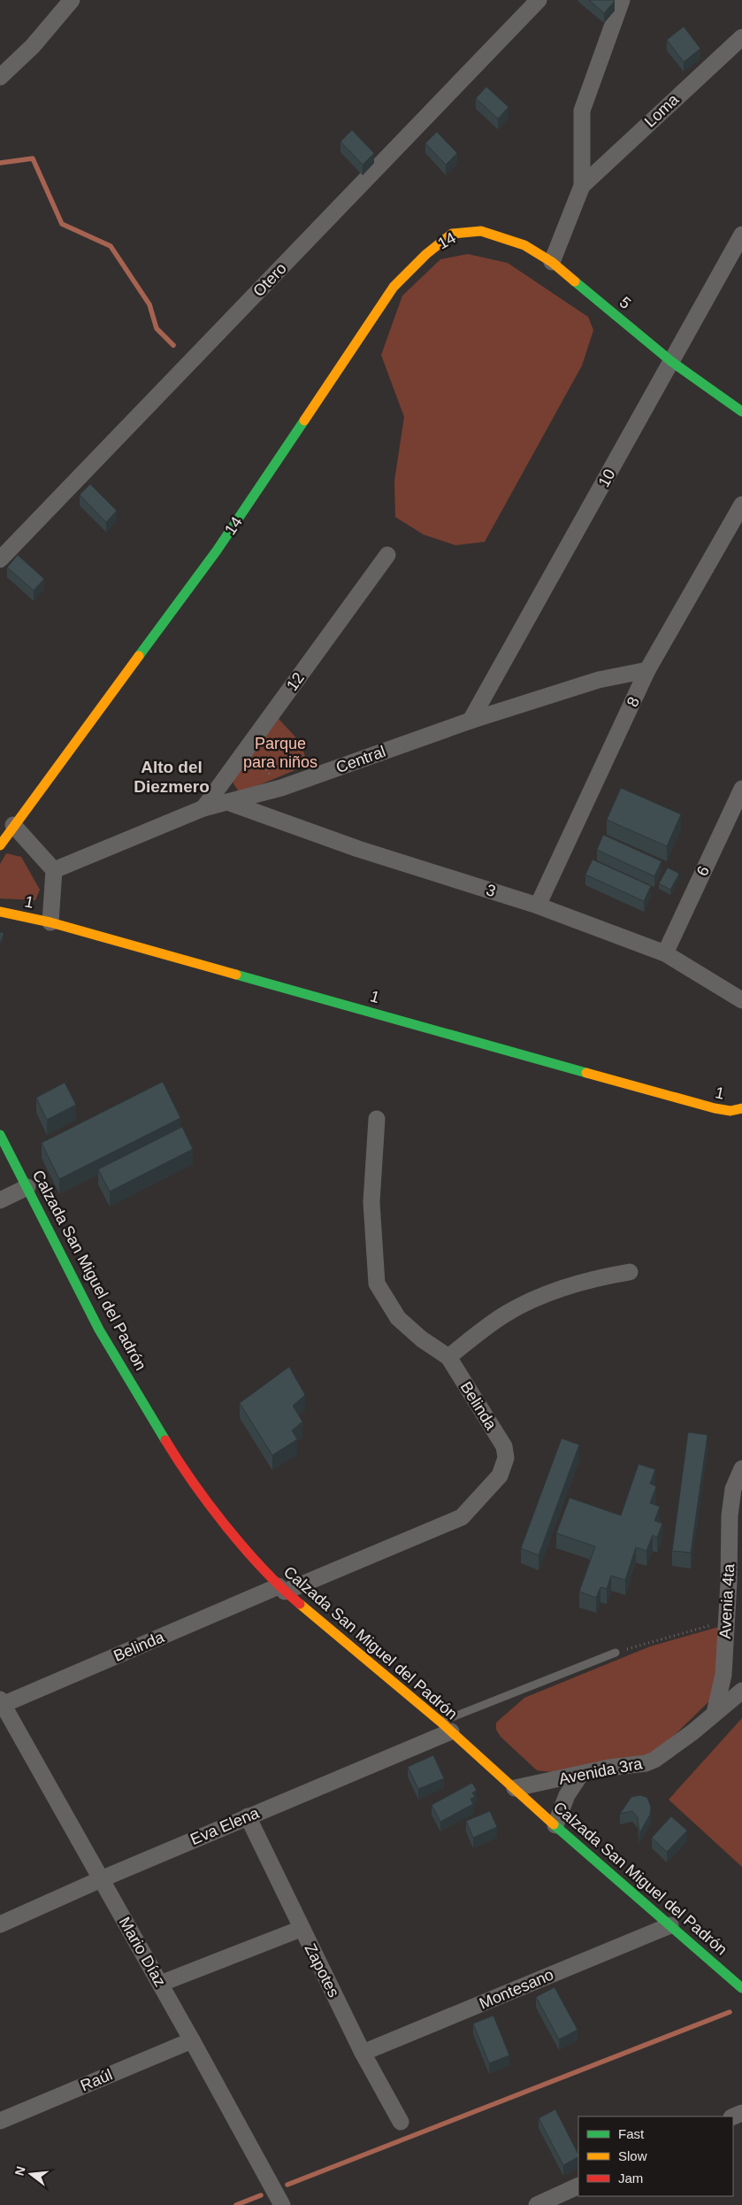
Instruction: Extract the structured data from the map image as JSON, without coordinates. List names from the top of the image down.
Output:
{
  "streets": {
    "street": [
      "Loma",
      "14",
      "Otero",
      "5",
      "10",
      "12",
      "8",
      "Central",
      "6",
      "3",
      "1",
      "Calzada San Miguel del Padrón",
      "Belinda",
      "Avenia 4ta",
      "Avenida 3ra",
      "Eva Elena",
      "Mario Díaz",
      "Zapotes",
      "Montesano",
      "Raúl"
    ]
  },
  "crossings": [
    ["14", "5"],
    ["5", "10"],
    ["10", "Central"],
    ["12", "Central"],
    ["8", "Central"],
    ["8", "3"],
    ["Central", "3"],
    ["6", "3"],
    ["Calzada San Miguel del Padrón", "Belinda"],
    ["Calzada San Miguel del Padrón", "Avenida 3ra"],
    ["Calzada San Miguel del Padrón", "Eva Elena"],
    ["Calzada San Miguel del Padrón", "Montesano"],
    ["Belinda", "Mario Díaz"],
    ["Avenia 4ta", "Avenida 3ra"],
    ["Eva Elena", "Mario Díaz"],
    ["Eva Elena", "Zapotes"],
    ["Mario Díaz", "Raúl"],
    ["Zapotes", "Montesano"]
  ],
  "districts": ["Alto del Diezmero"],
  "parks": ["Parque para niños"],
  "legend": ["Fast", "Slow", "Jam"],
  "north": "left"
}
